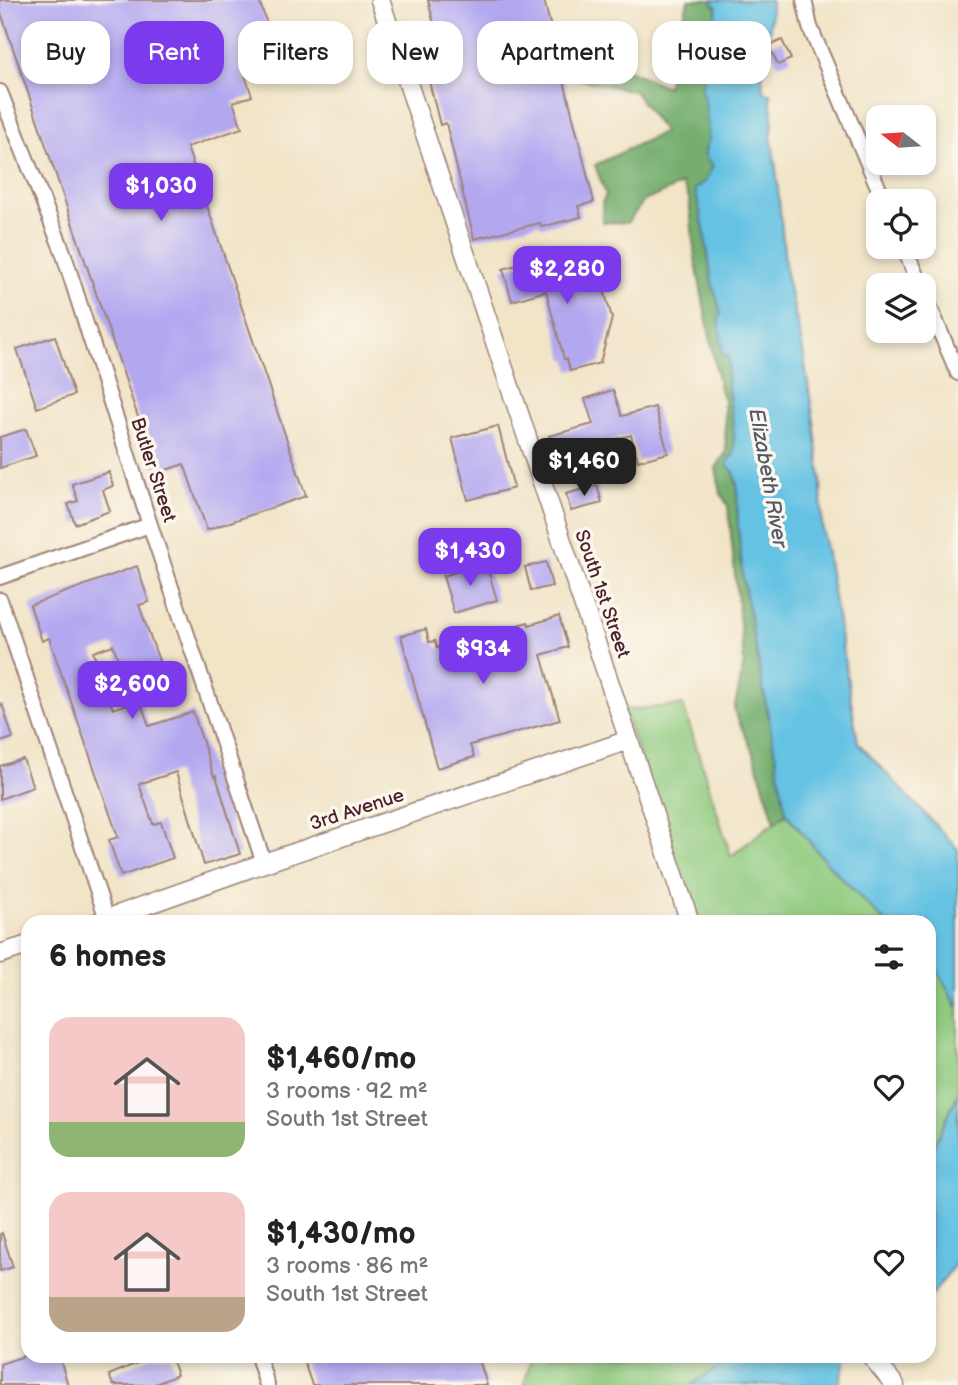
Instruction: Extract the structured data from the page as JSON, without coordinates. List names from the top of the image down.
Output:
{
  "streets": {
    "street": ["Butler Street", "South 1st Street", "3rd Avenue"]
  },
  "crossings": [
    ["Butler Street", "3rd Avenue"],
    ["South 1st Street", "3rd Avenue"]
  ],
  "water": ["Elizabeth River"],
  "north": "left",
  "page": {
    "chip": [
      "Buy",
      "Rent",
      "Filters",
      "New",
      "Apartment",
      "House"
    ],
    "price": [
      "$1,030",
      "$2,280",
      "$1,460",
      "$1,430",
      "$934",
      "$2,600"
    ],
    "heading": "6 homes",
    "list": [
      {
        "name": "$1,460/mo",
        "note": "3 rooms · 92 m² · South 1st Street"
      },
      {
        "name": "$1,430/mo",
        "note": "3 rooms · 86 m² · South 1st Street"
      }
    ]
  }
}
